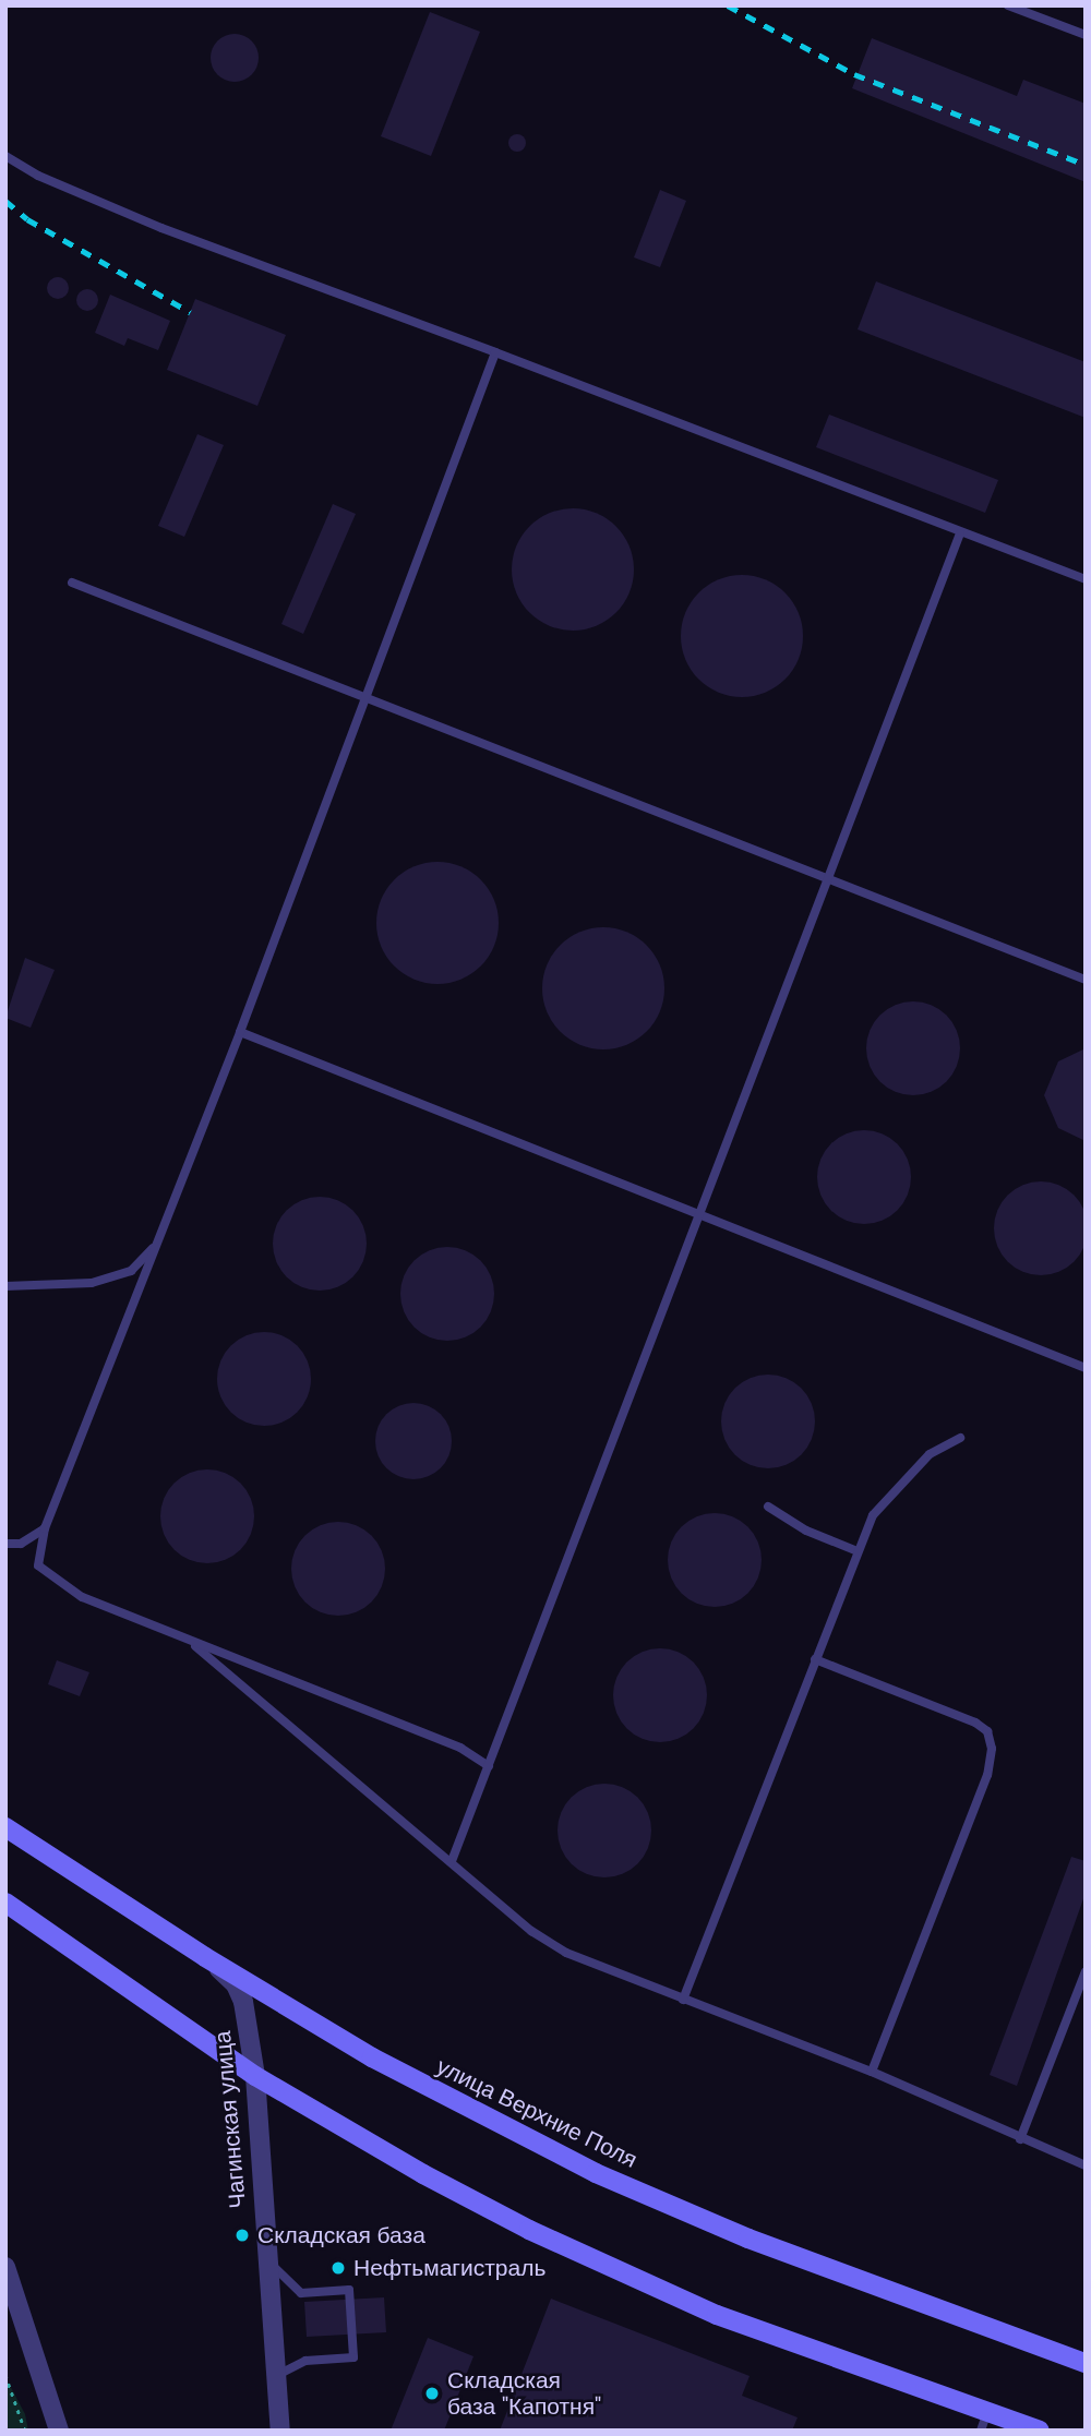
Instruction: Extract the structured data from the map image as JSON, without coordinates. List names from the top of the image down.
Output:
{
  "streets": {
    "main road": ["улица Верхние Поля"],
    "street": ["Чагинская улица"]
  },
  "crossings": [
    ["улица Верхние Поля", "Чагинская улица"]
  ],
  "places": ["Складская база", "Нефтьмагистраль", "Складская база \"Капотня\""]
}
